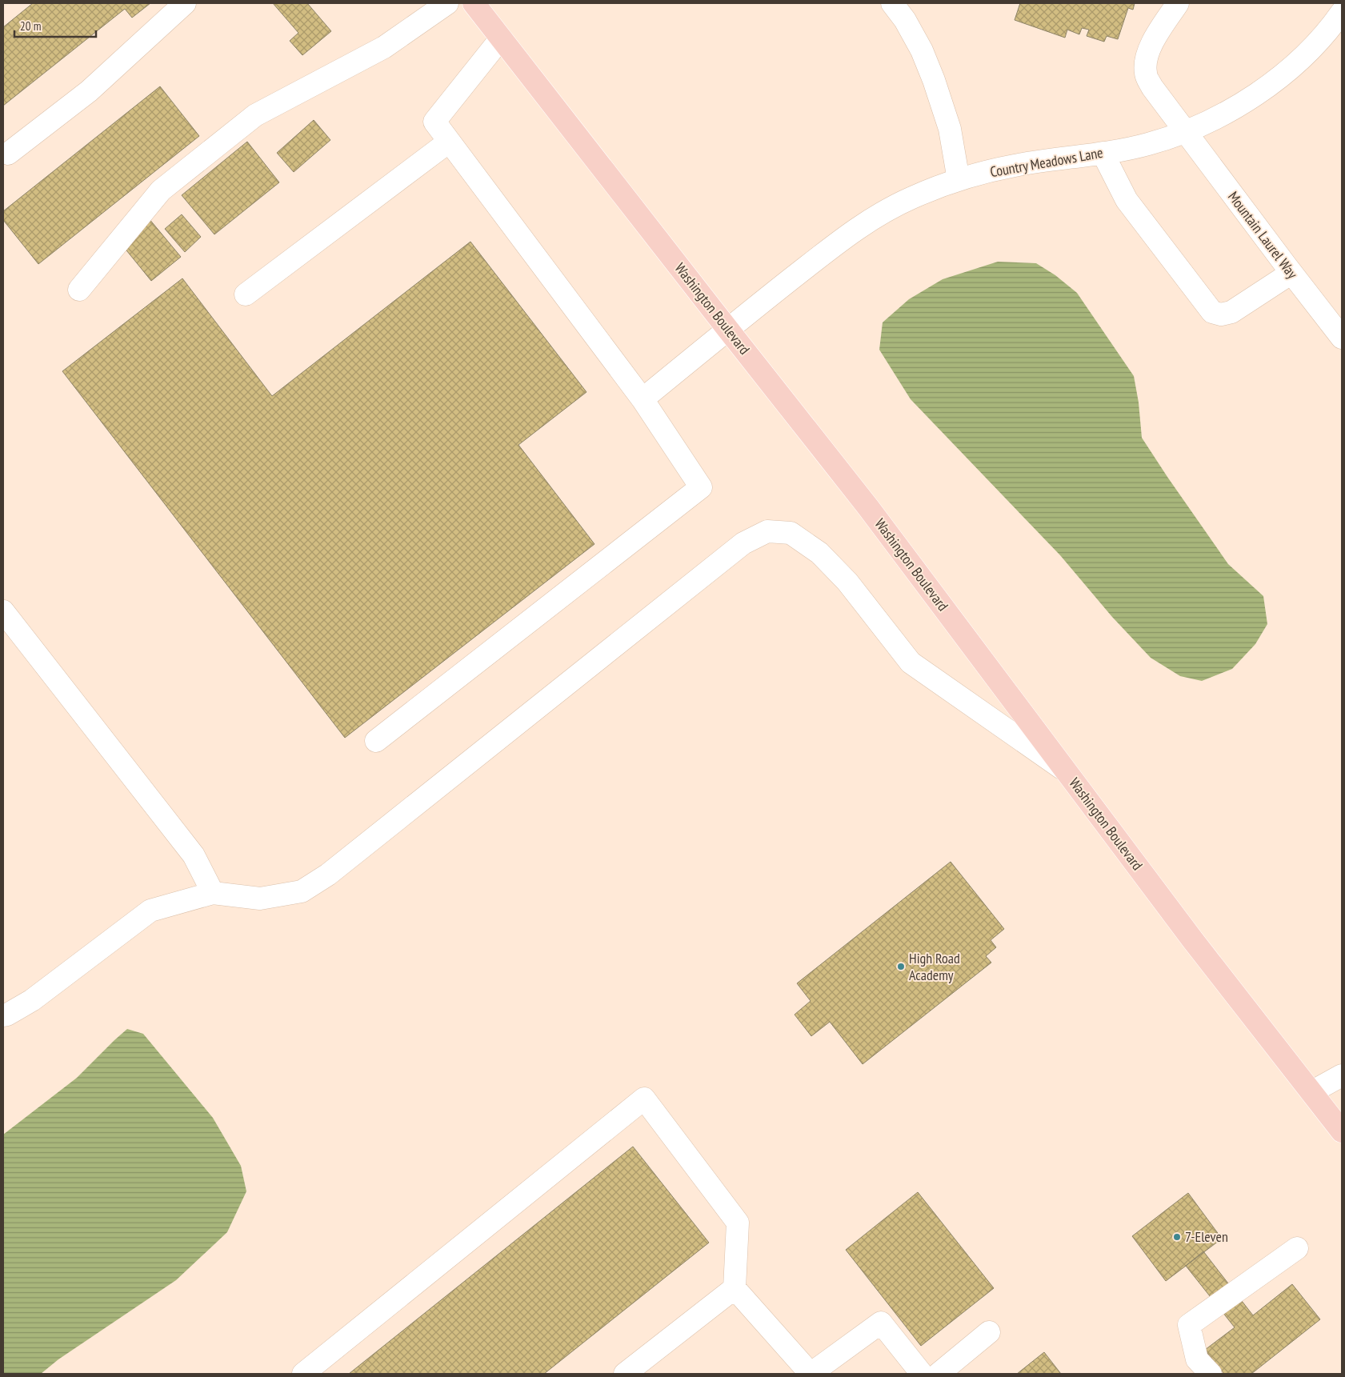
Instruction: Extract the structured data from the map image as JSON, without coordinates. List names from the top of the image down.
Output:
{
  "streets": {
    "main road": ["Washington Boulevard"],
    "street": ["Country Meadows Lane", "Mountain Laurel Way"]
  },
  "crossings": [
    ["Country Meadows Lane", "Mountain Laurel Way"],
    ["Country Meadows Lane", "Washington Boulevard"]
  ],
  "places": ["High Road Academy", "7-Eleven"],
  "scale_bar": "20 m"
}
